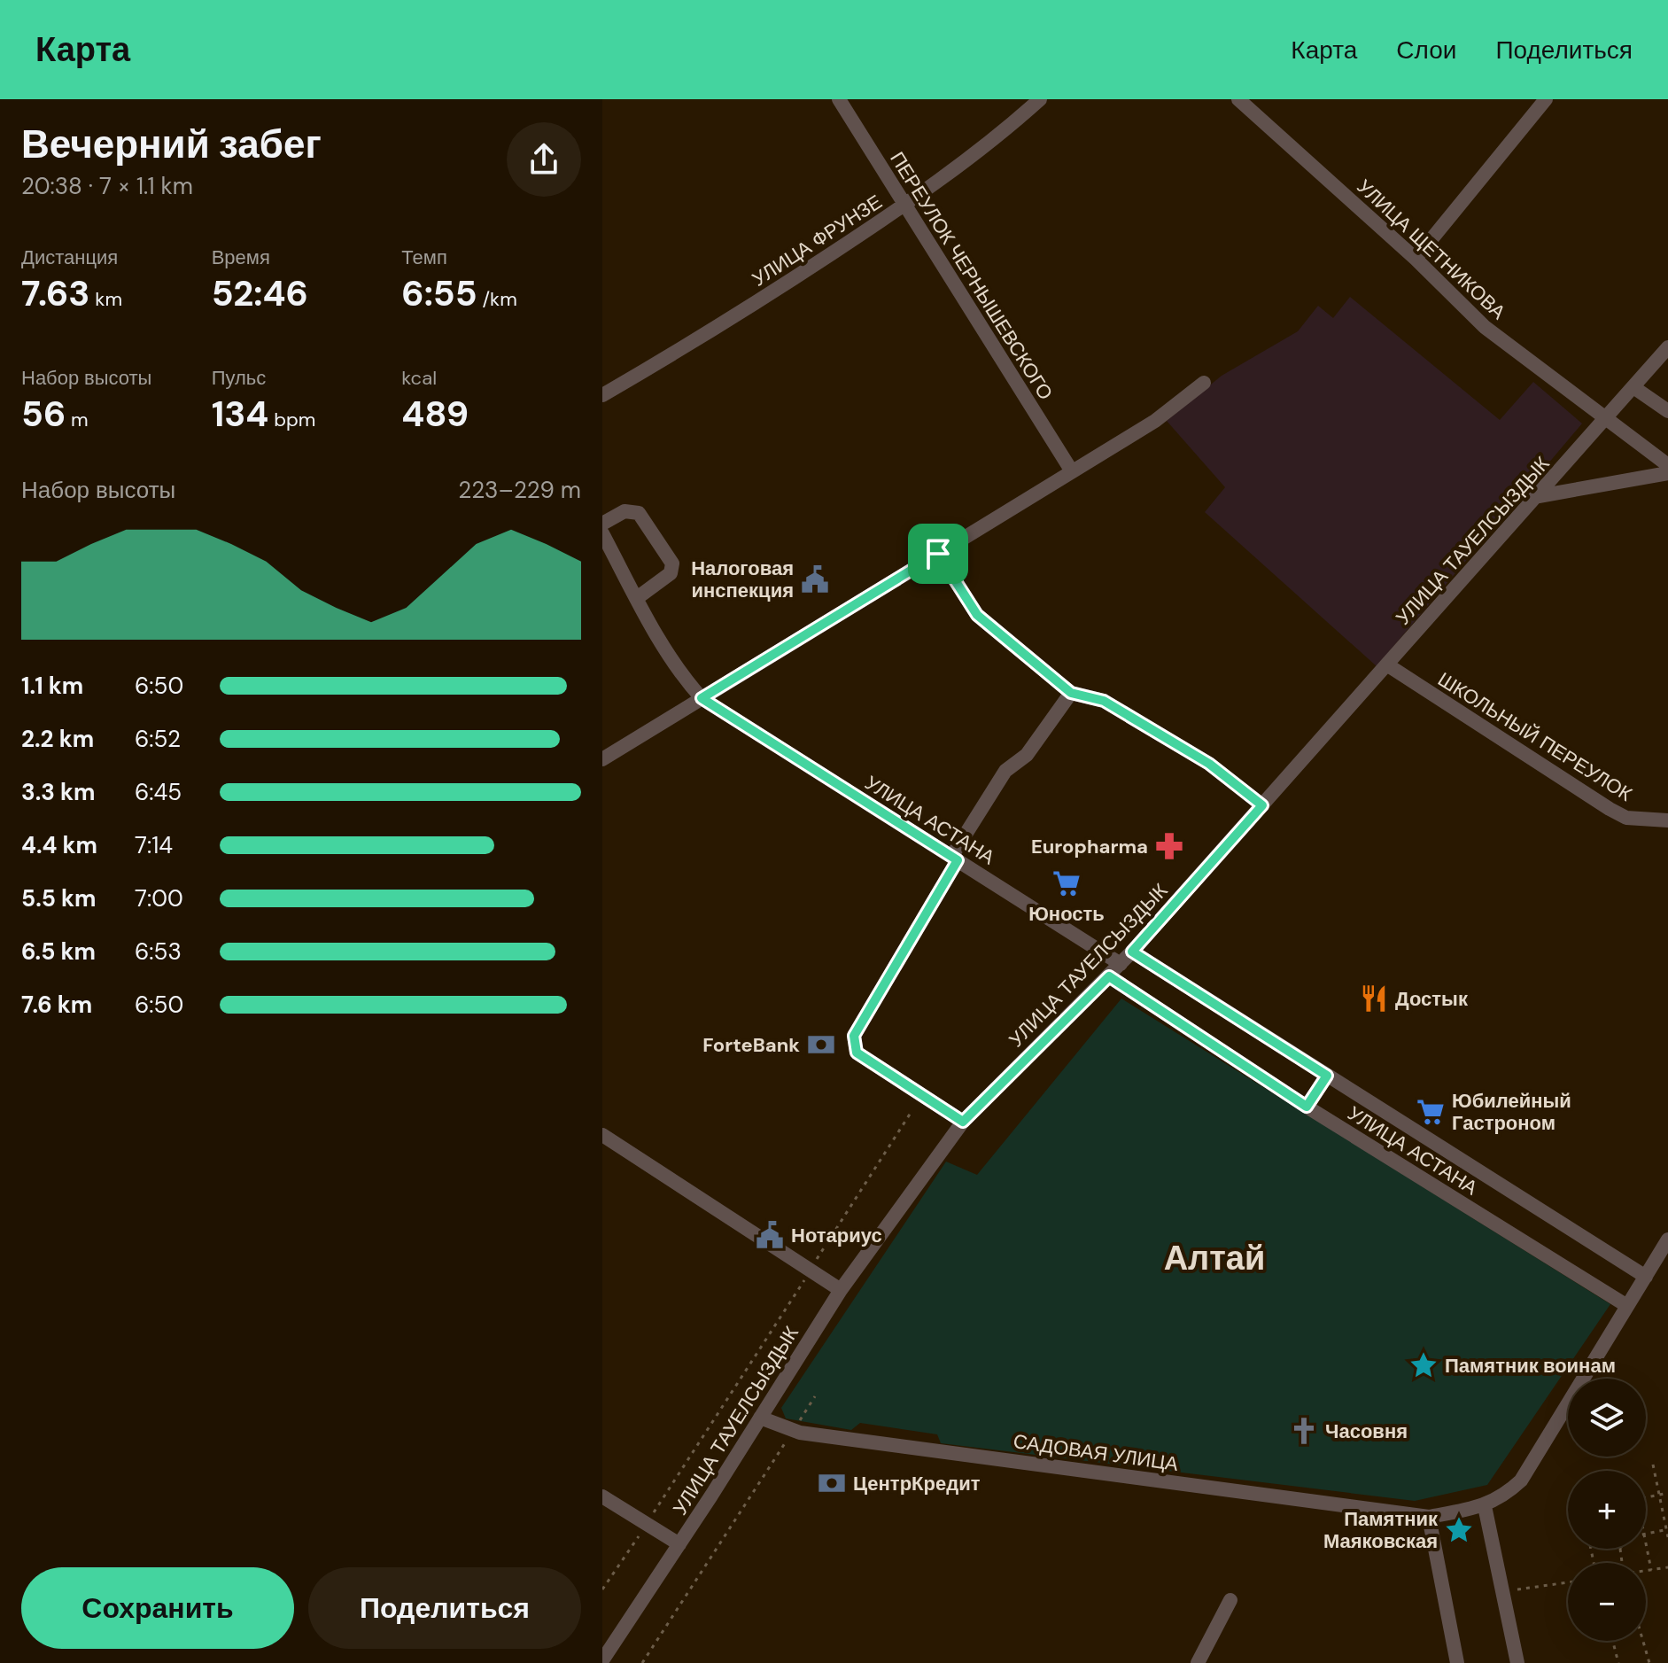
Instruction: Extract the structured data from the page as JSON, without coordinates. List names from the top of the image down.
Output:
{
  "streets": {
    "street": [
      "УЛИЦА ФРУНЗЕ",
      "УЛИЦА ЩЕТНИКОВА",
      "ПЕРЕУЛОК ЧЕРНЫШЕВСКОГО",
      "УЛИЦА ТАУЕЛСЫЗДЫК",
      "ШКОЛЬНЫЙ ПЕРЕУЛОК",
      "УЛИЦА АСТАНА",
      "САДОВАЯ УЛИЦА"
    ]
  },
  "crossings": [
    ["УЛИЦА ФРУНЗЕ", "ПЕРЕУЛОК ЧЕРНЫШЕВСКОГО"],
    ["УЛИЦА ЩЕТНИКОВА", "УЛИЦА ТАУЕЛСЫЗДЫК"],
    ["УЛИЦА ТАУЕЛСЫЗДЫК", "ШКОЛЬНЫЙ ПЕРЕУЛОК"],
    ["УЛИЦА ТАУЕЛСЫЗДЫК", "УЛИЦА АСТАНА"],
    ["УЛИЦА ТАУЕЛСЫЗДЫК", "САДОВАЯ УЛИЦА"]
  ],
  "districts": ["Алтай"],
  "places": {
    "public building": ["Налоговая инспекция", "Нотариус"],
    "pharmacy": ["Europharma"],
    "supermarket": ["Юность", "Юбилейный Гастроном"],
    "restaurant": ["Достык"],
    "bank": ["ForteBank", "ЦентрКредит"],
    "place": ["Памятник воинам", "Памятник Маяковская"],
    "church": ["Часовня"]
  },
  "page": {
    "header": "Карта",
    "nav": ["Карта", "Слои", "Поделиться"],
    "heading": ["Вечерний забег", "20:38 · 7 × 1.1 km"],
    "stats": [
      ["Дистанция", "7.63 km"],
      ["Время", "52:46"],
      ["Темп", "6:55 /km"],
      ["Набор высоты", "56 m"],
      ["Пульс", "134 bpm"],
      ["kcal", "489"]
    ],
    "chart": ["Набор высоты", "223–229 m"],
    "list": [
      {
        "name": "1.1 km",
        "note": "6:50"
      },
      {
        "name": "2.2 km",
        "note": "6:52"
      },
      {
        "name": "3.3 km",
        "note": "6:45"
      },
      {
        "name": "4.4 km",
        "note": "7:14"
      },
      {
        "name": "5.5 km",
        "note": "7:00"
      },
      {
        "name": "6.5 km",
        "note": "6:53"
      },
      {
        "name": "7.6 km",
        "note": "6:50"
      }
    ],
    "map_buttons": ["+", "−"],
    "buttons": ["Сохранить", "Поделиться"]
  }
}
